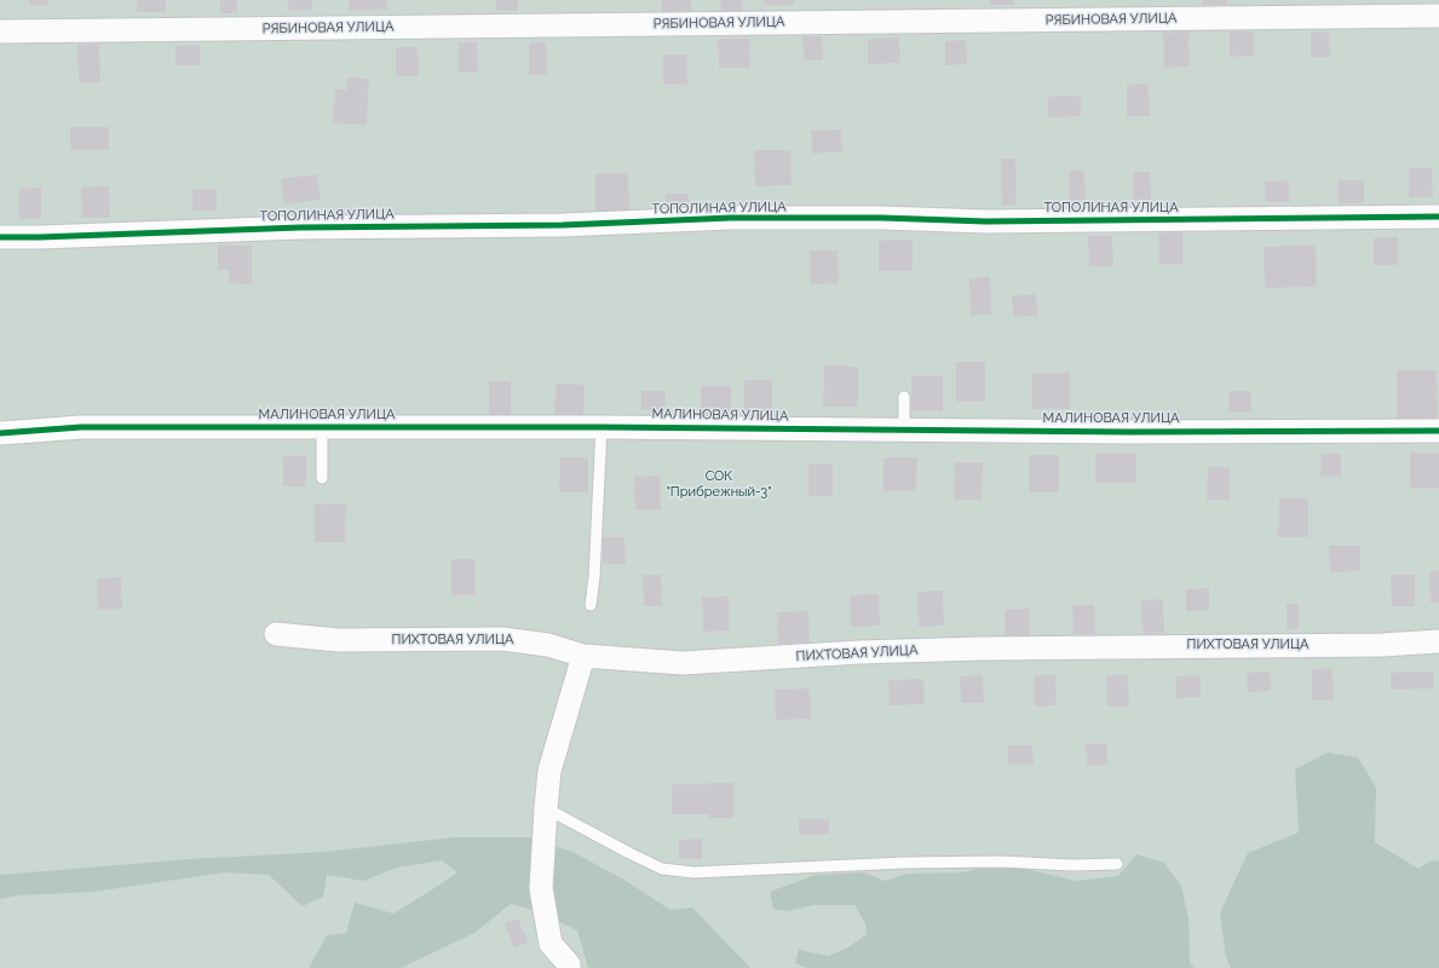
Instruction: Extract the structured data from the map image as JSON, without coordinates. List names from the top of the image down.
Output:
{
  "streets": {
    "street": [
      "РЯБИНОВАЯ УЛИЦА",
      "ТОПОЛИНАЯ УЛИЦА",
      "МАЛИНОВАЯ УЛИЦА",
      "ПИХТОВАЯ УЛИЦА"
    ]
  },
  "parks": ["СОК \"Прибрежный-3\""]
}
